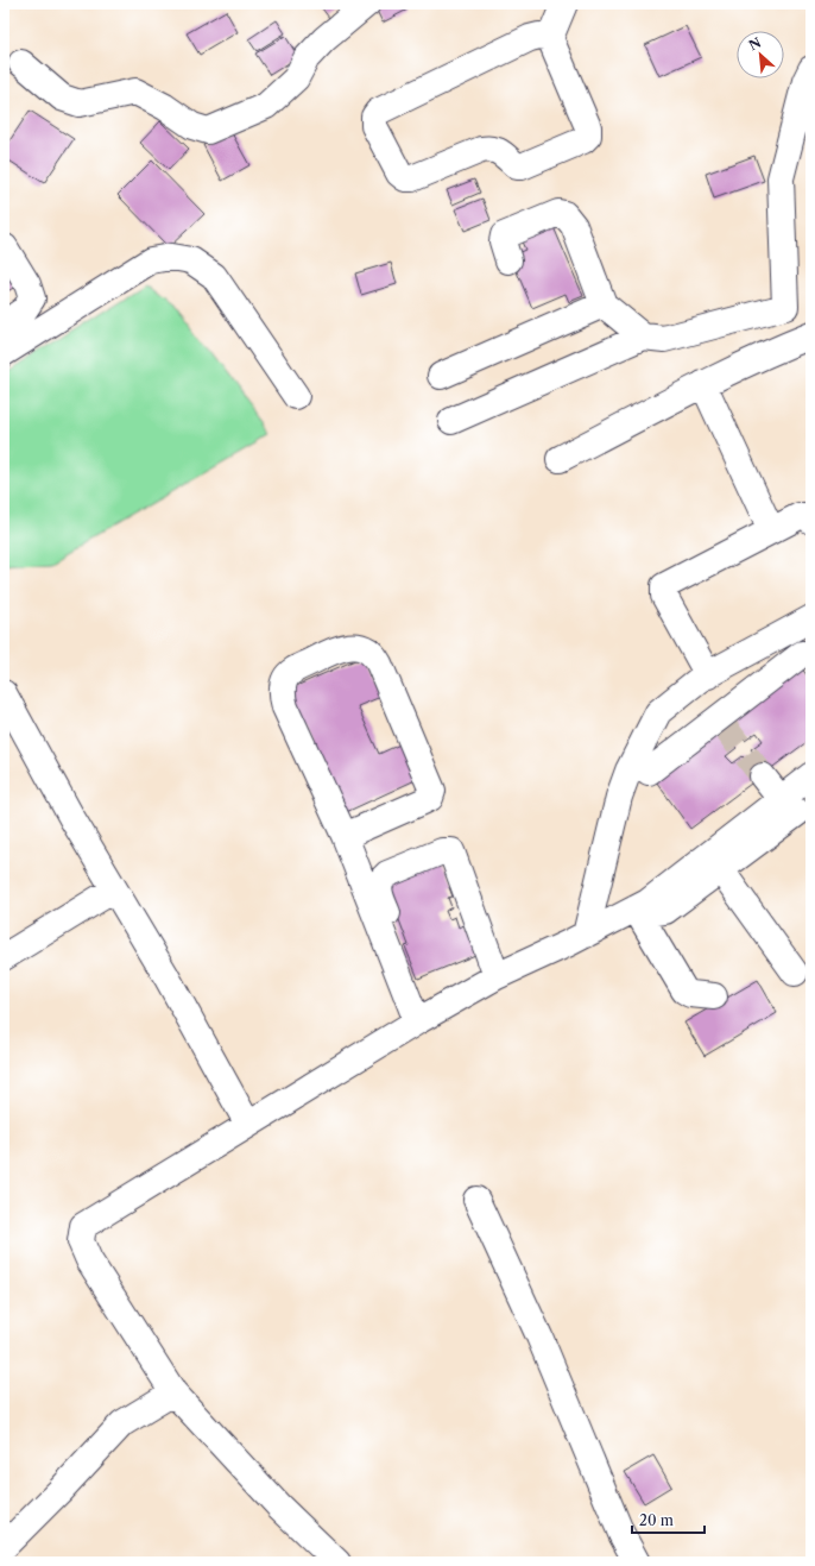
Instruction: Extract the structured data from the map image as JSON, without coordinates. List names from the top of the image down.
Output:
{
  "scale_bar": "20 m",
  "north": "top left"
}
